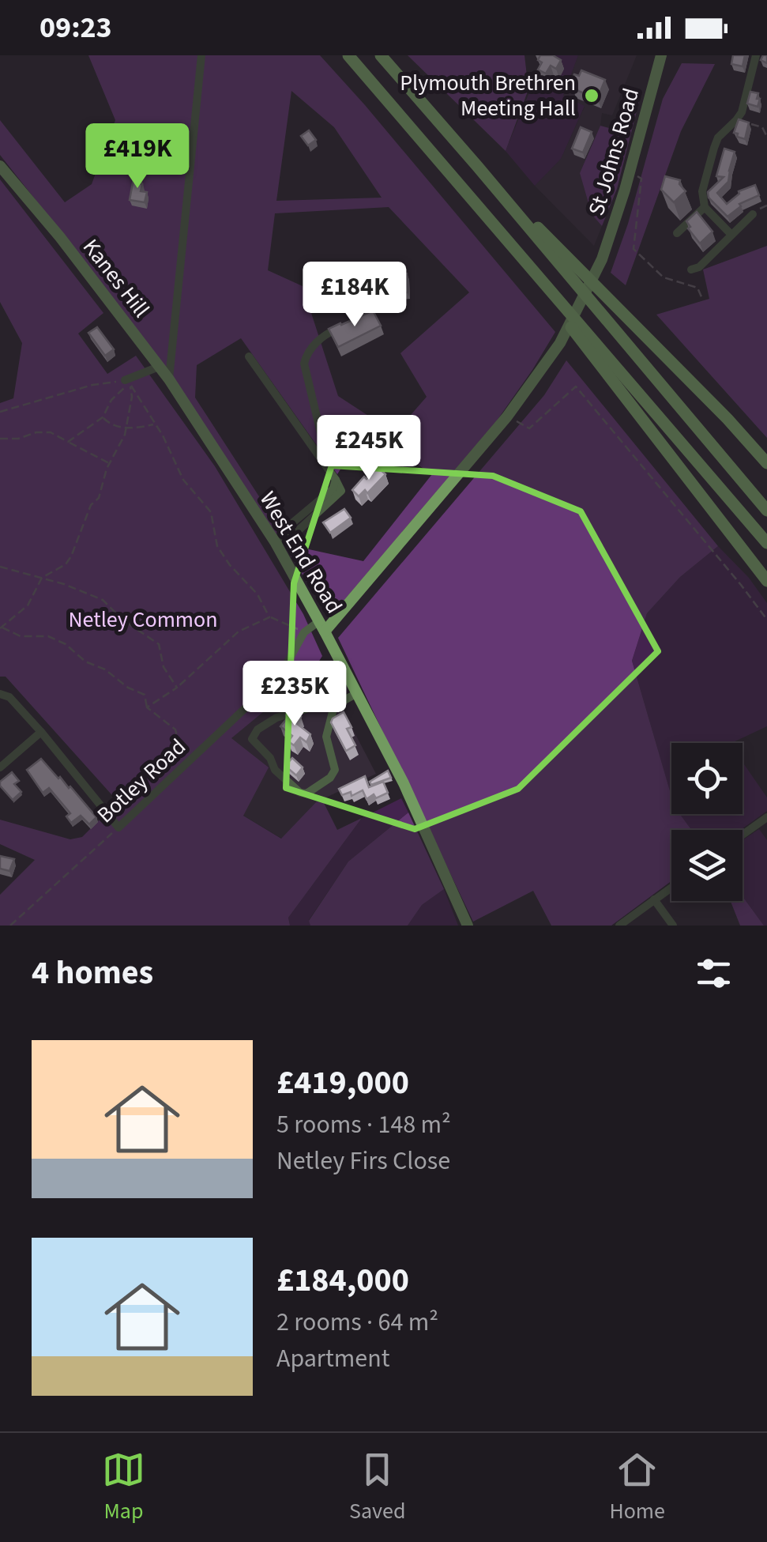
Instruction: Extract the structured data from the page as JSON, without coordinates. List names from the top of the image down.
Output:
{
  "streets": {
    "main road": ["St Johns Road", "Kanes Hill", "West End Road"],
    "street": ["Botley Road"]
  },
  "crossings": [
    ["St Johns Road", "West End Road"],
    ["St Johns Road", "Botley Road"],
    ["Kanes Hill", "West End Road"],
    ["West End Road", "Botley Road"]
  ],
  "parks": ["Netley Common"],
  "places": ["Plymouth Brethren Meeting Hall"],
  "page": {
    "status": "09:23",
    "price": [
      "£419K",
      "£184K",
      "£245K",
      "£235K"
    ],
    "heading": "4 homes",
    "list": [
      {
        "name": "£419,000",
        "note": "5 rooms · 148 m² · Netley Firs Close"
      },
      {
        "name": "£184,000",
        "note": "2 rooms · 64 m² · Apartment"
      }
    ],
    "tabs": ["Map", "Saved", "Home"]
  }
}
